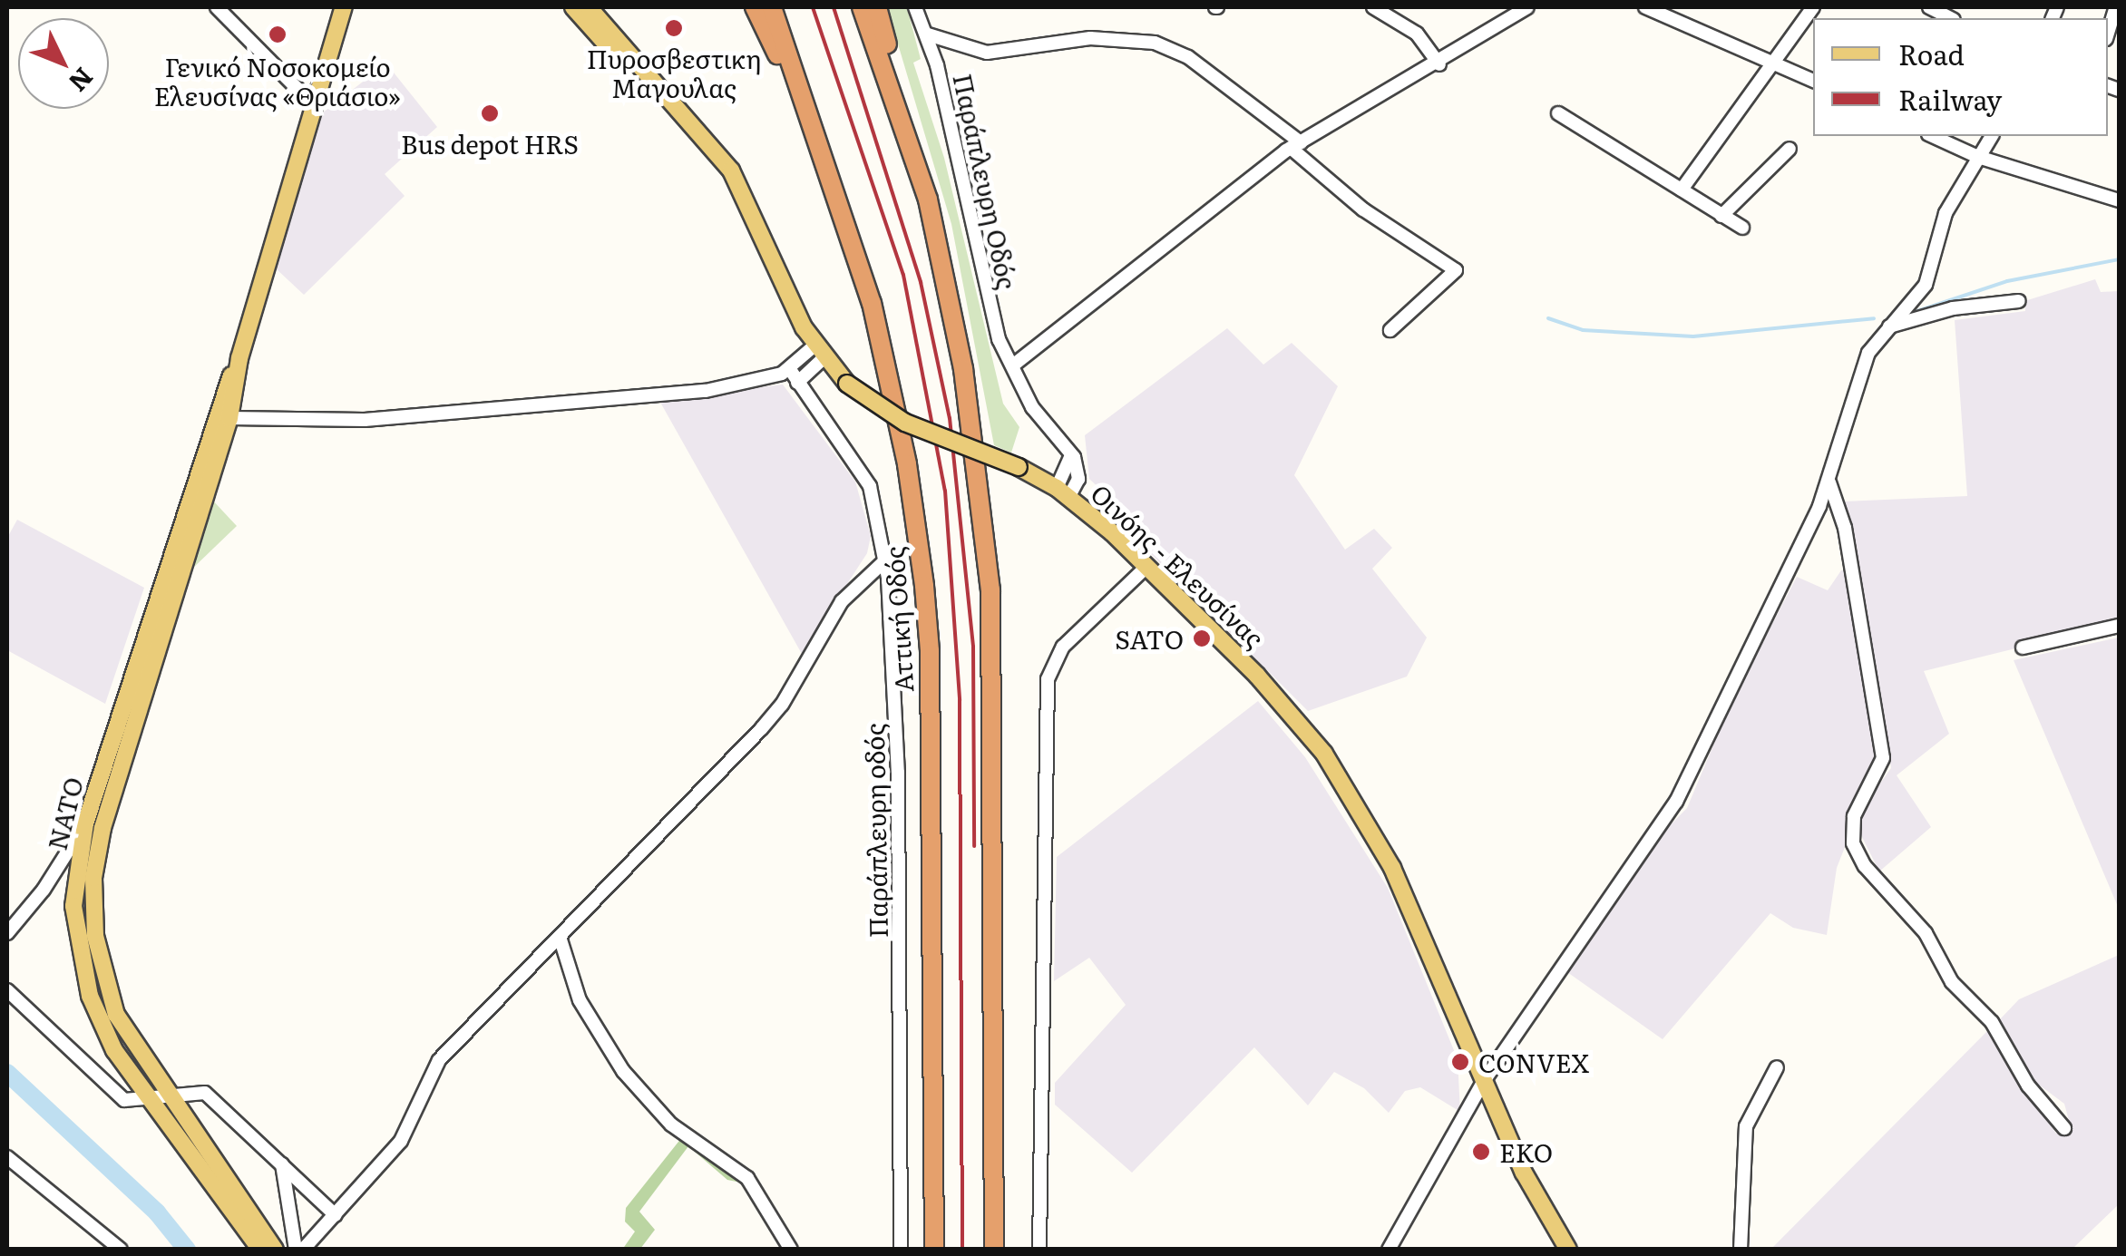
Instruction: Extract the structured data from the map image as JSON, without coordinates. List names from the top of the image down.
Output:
{
  "streets": {
    "highway": ["Αττική Οδός"],
    "main road": ["Οινόης - Ελευσίνας", "ΝΑΤΟ"],
    "street": ["Παράπλευρη Οδός", "Παράπλευρη οδός"]
  },
  "places": [
    "Πυροσβεστικη Μαγουλας",
    "Γενικό Νοσοκομείο Ελευσίνας «Θριάσιο»",
    "Bus depot HRS",
    "SATO",
    "CONVEX",
    "EKO"
  ],
  "legend": ["Road", "Railway"],
  "north": "bottom right"
}
